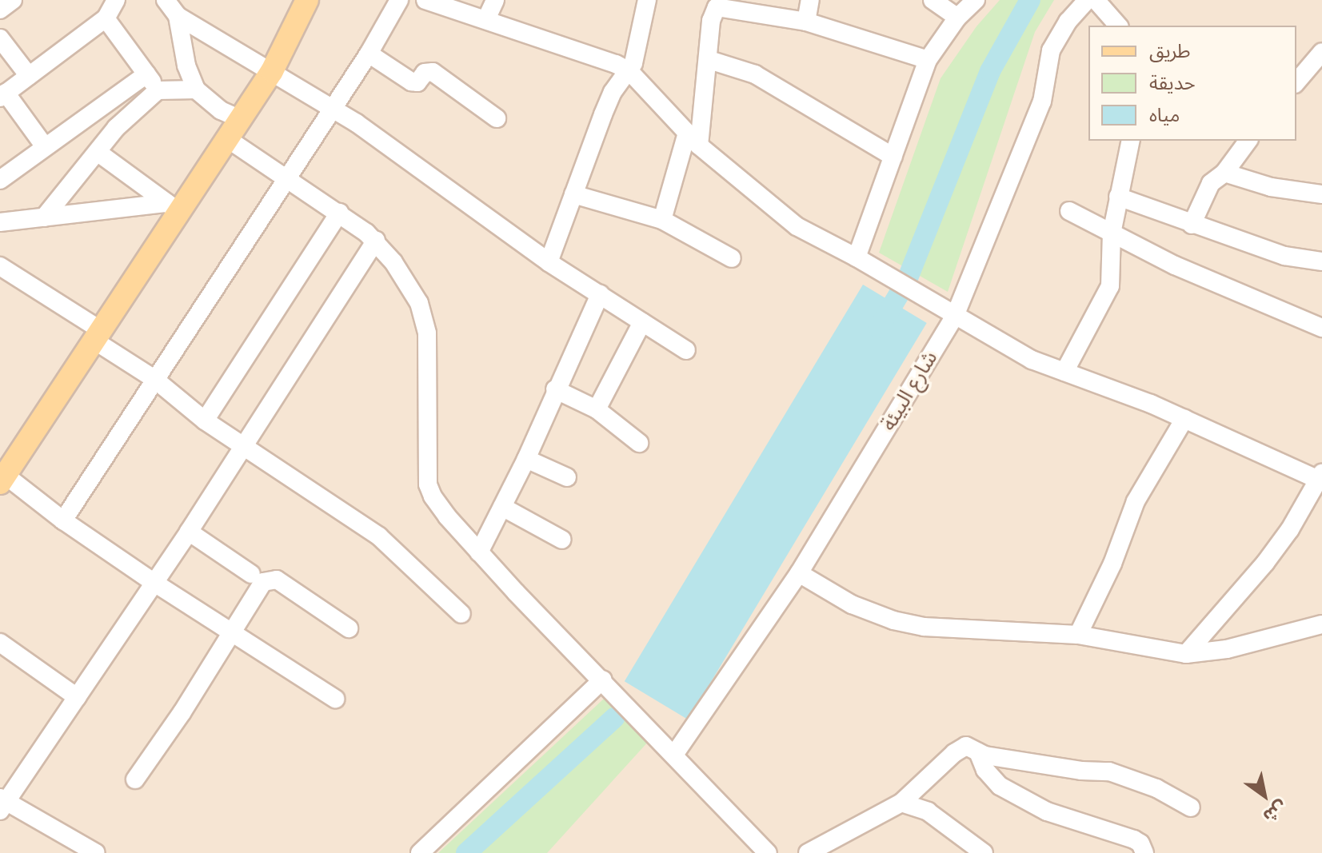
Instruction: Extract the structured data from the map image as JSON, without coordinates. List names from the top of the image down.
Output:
{
  "streets": {
    "street": ["شارع البيئة"]
  },
  "legend": ["طريق", "حديقة", "مياه"],
  "north": "bottom right"
}
